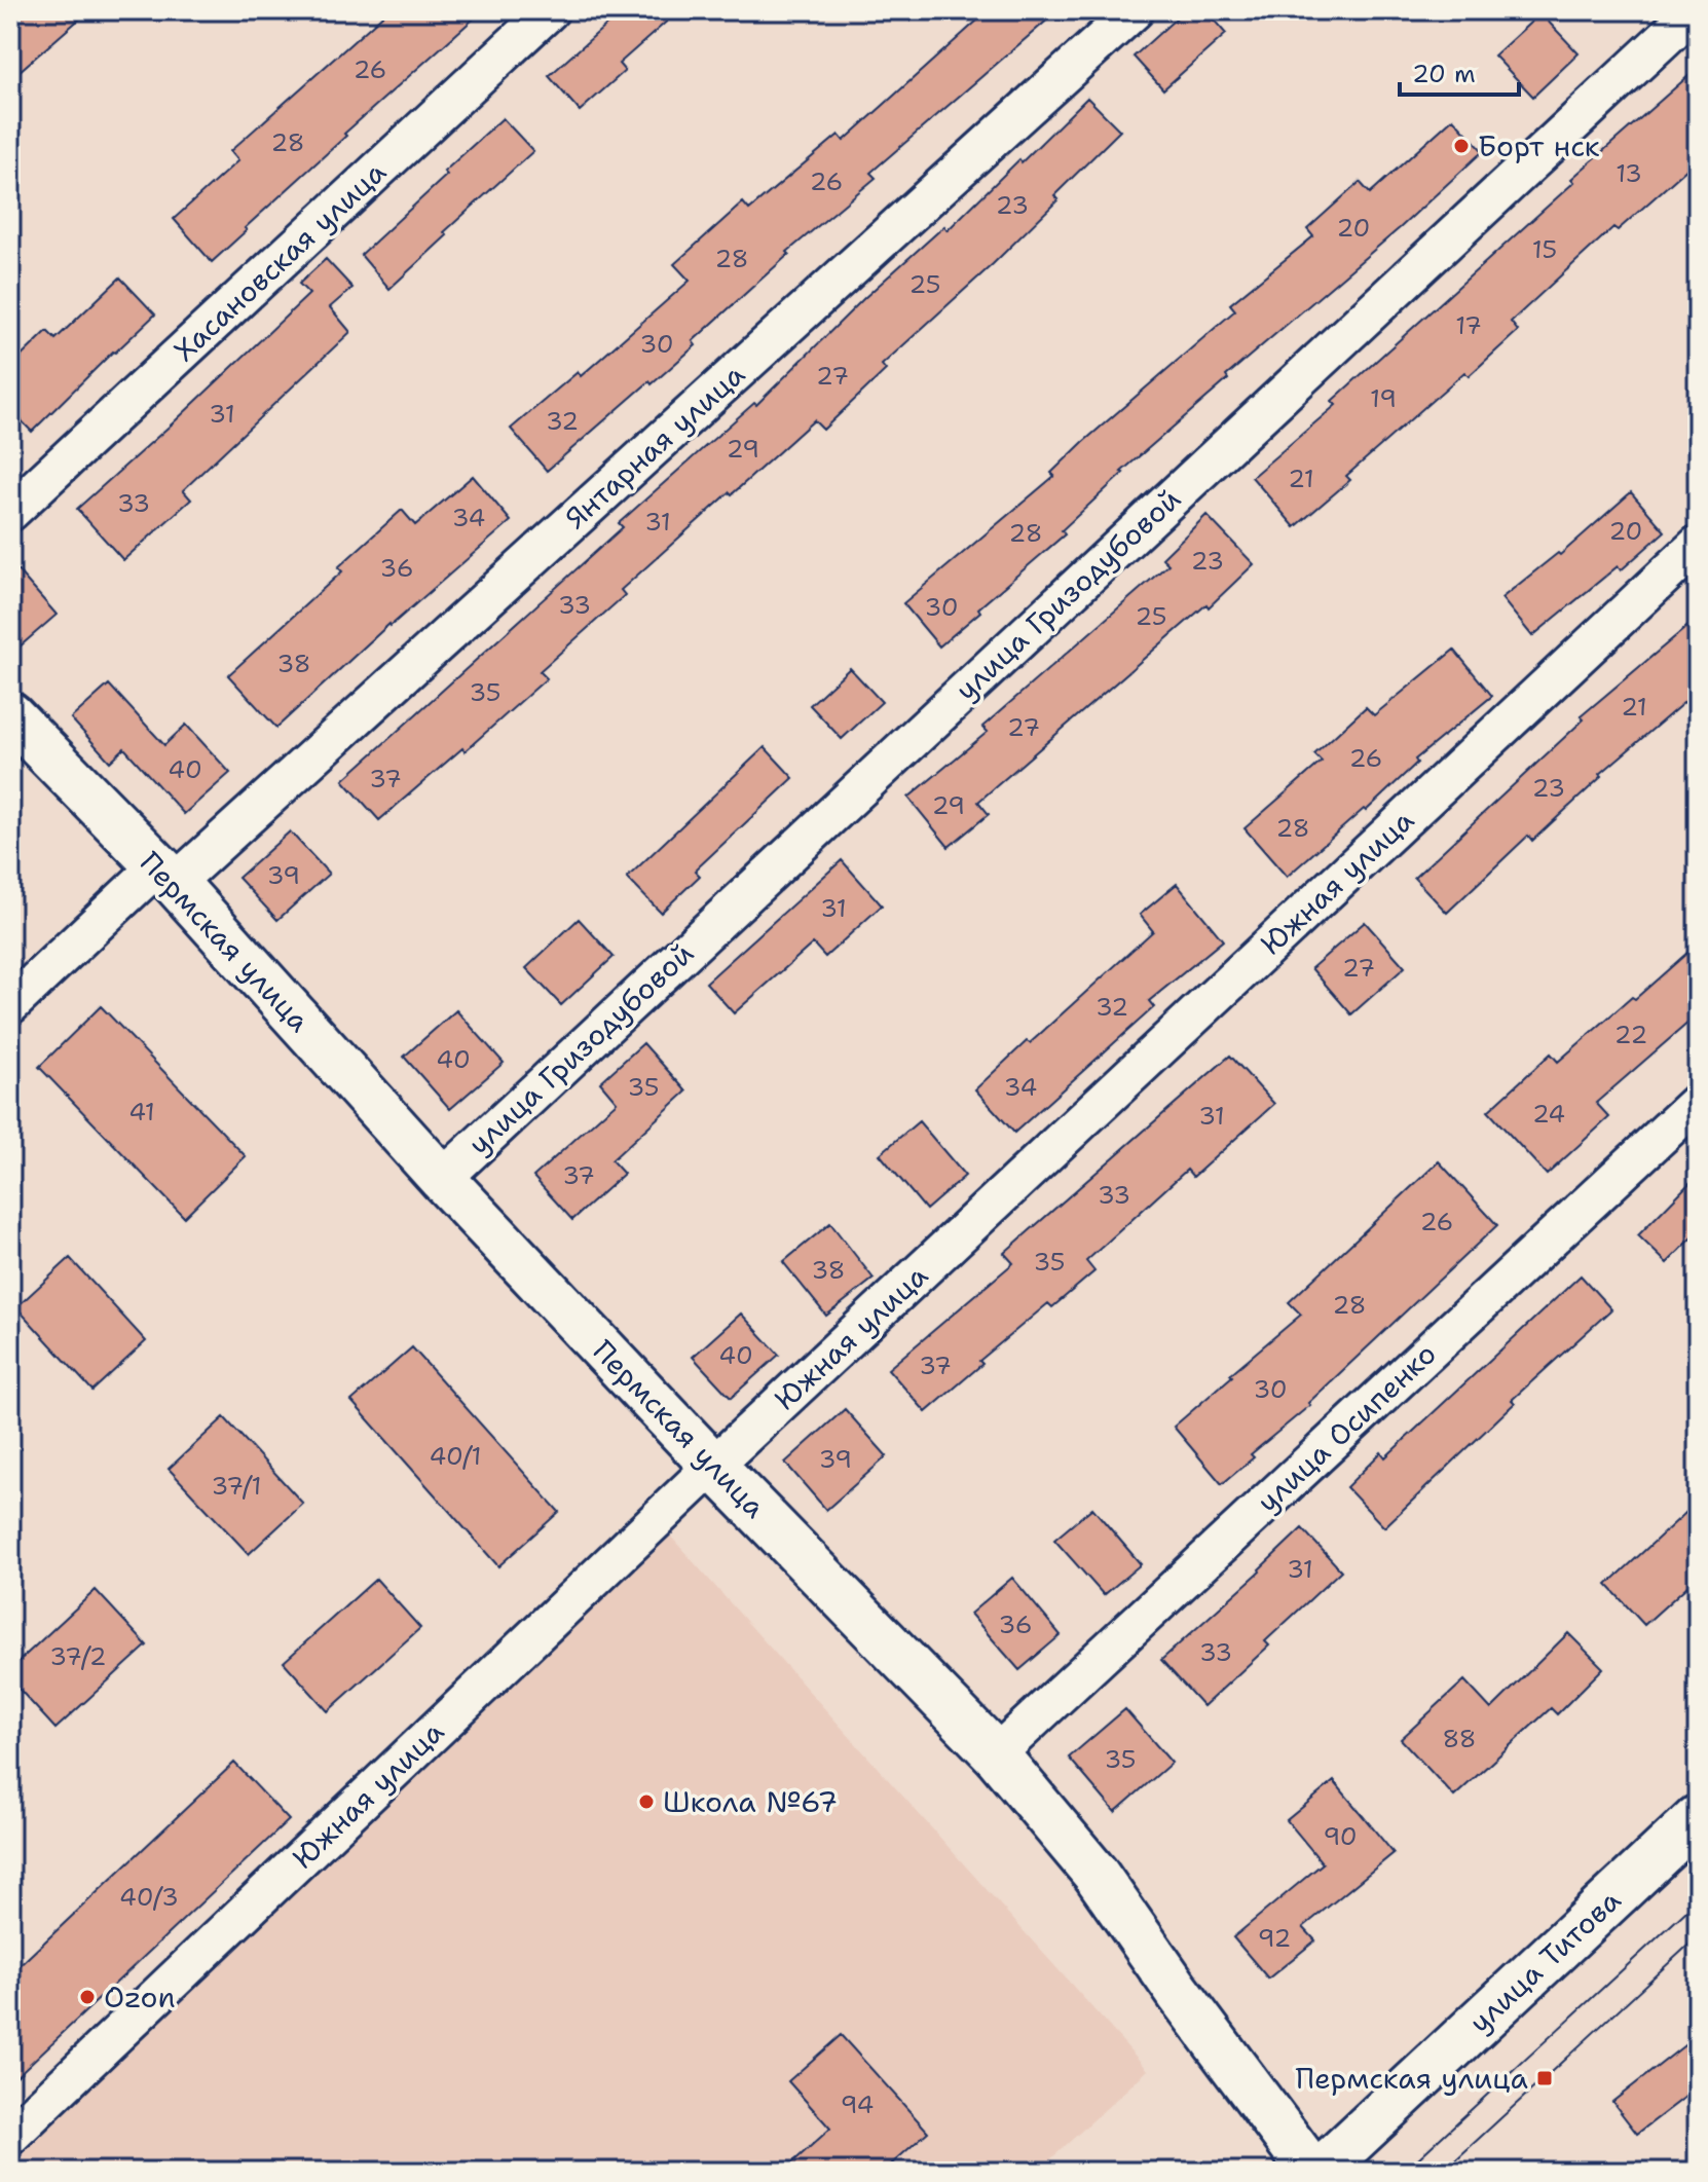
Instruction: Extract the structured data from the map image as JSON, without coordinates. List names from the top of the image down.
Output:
{
  "streets": {
    "street": [
      "Хасановская улица",
      "Янтарная улица",
      "улица Гризодубовой",
      "Южная улица",
      "Пермская улица",
      "улица Осипенко",
      "улица Титова"
    ]
  },
  "crossings": [
    ["Янтарная улица", "Пермская улица"],
    ["улица Гризодубовой", "Пермская улица"],
    ["Южная улица", "Пермская улица"],
    ["Пермская улица", "улица Осипенко"]
  ],
  "places": {
    "other": ["Борт нск", "Школа №67", "Ozon"],
    "transit": ["Пермская улица"]
  },
  "house_numbers": [
    "26",
    "28",
    "13",
    "26",
    "23",
    "20",
    "15",
    "28",
    "25",
    "17",
    "30",
    "27",
    "19",
    "31",
    "32",
    "29",
    "21",
    "33",
    "34",
    "31",
    "20",
    "28",
    "23",
    "36",
    "33",
    "30",
    "25",
    "38",
    "35",
    "21",
    "27",
    "26",
    "40",
    "37",
    "23",
    "29",
    "28",
    "39",
    "31",
    "27",
    "32",
    "22",
    "40",
    "35",
    "34",
    "41",
    "24",
    "31",
    "37",
    "33",
    "26",
    "35",
    "38",
    "28",
    "40",
    "37",
    "30",
    "40/1",
    "39",
    "37/1",
    "31",
    "36",
    "33",
    "37/2",
    "88",
    "35",
    "90",
    "40/3",
    "92",
    "94"
  ],
  "scale_bar": "20 m"
}
